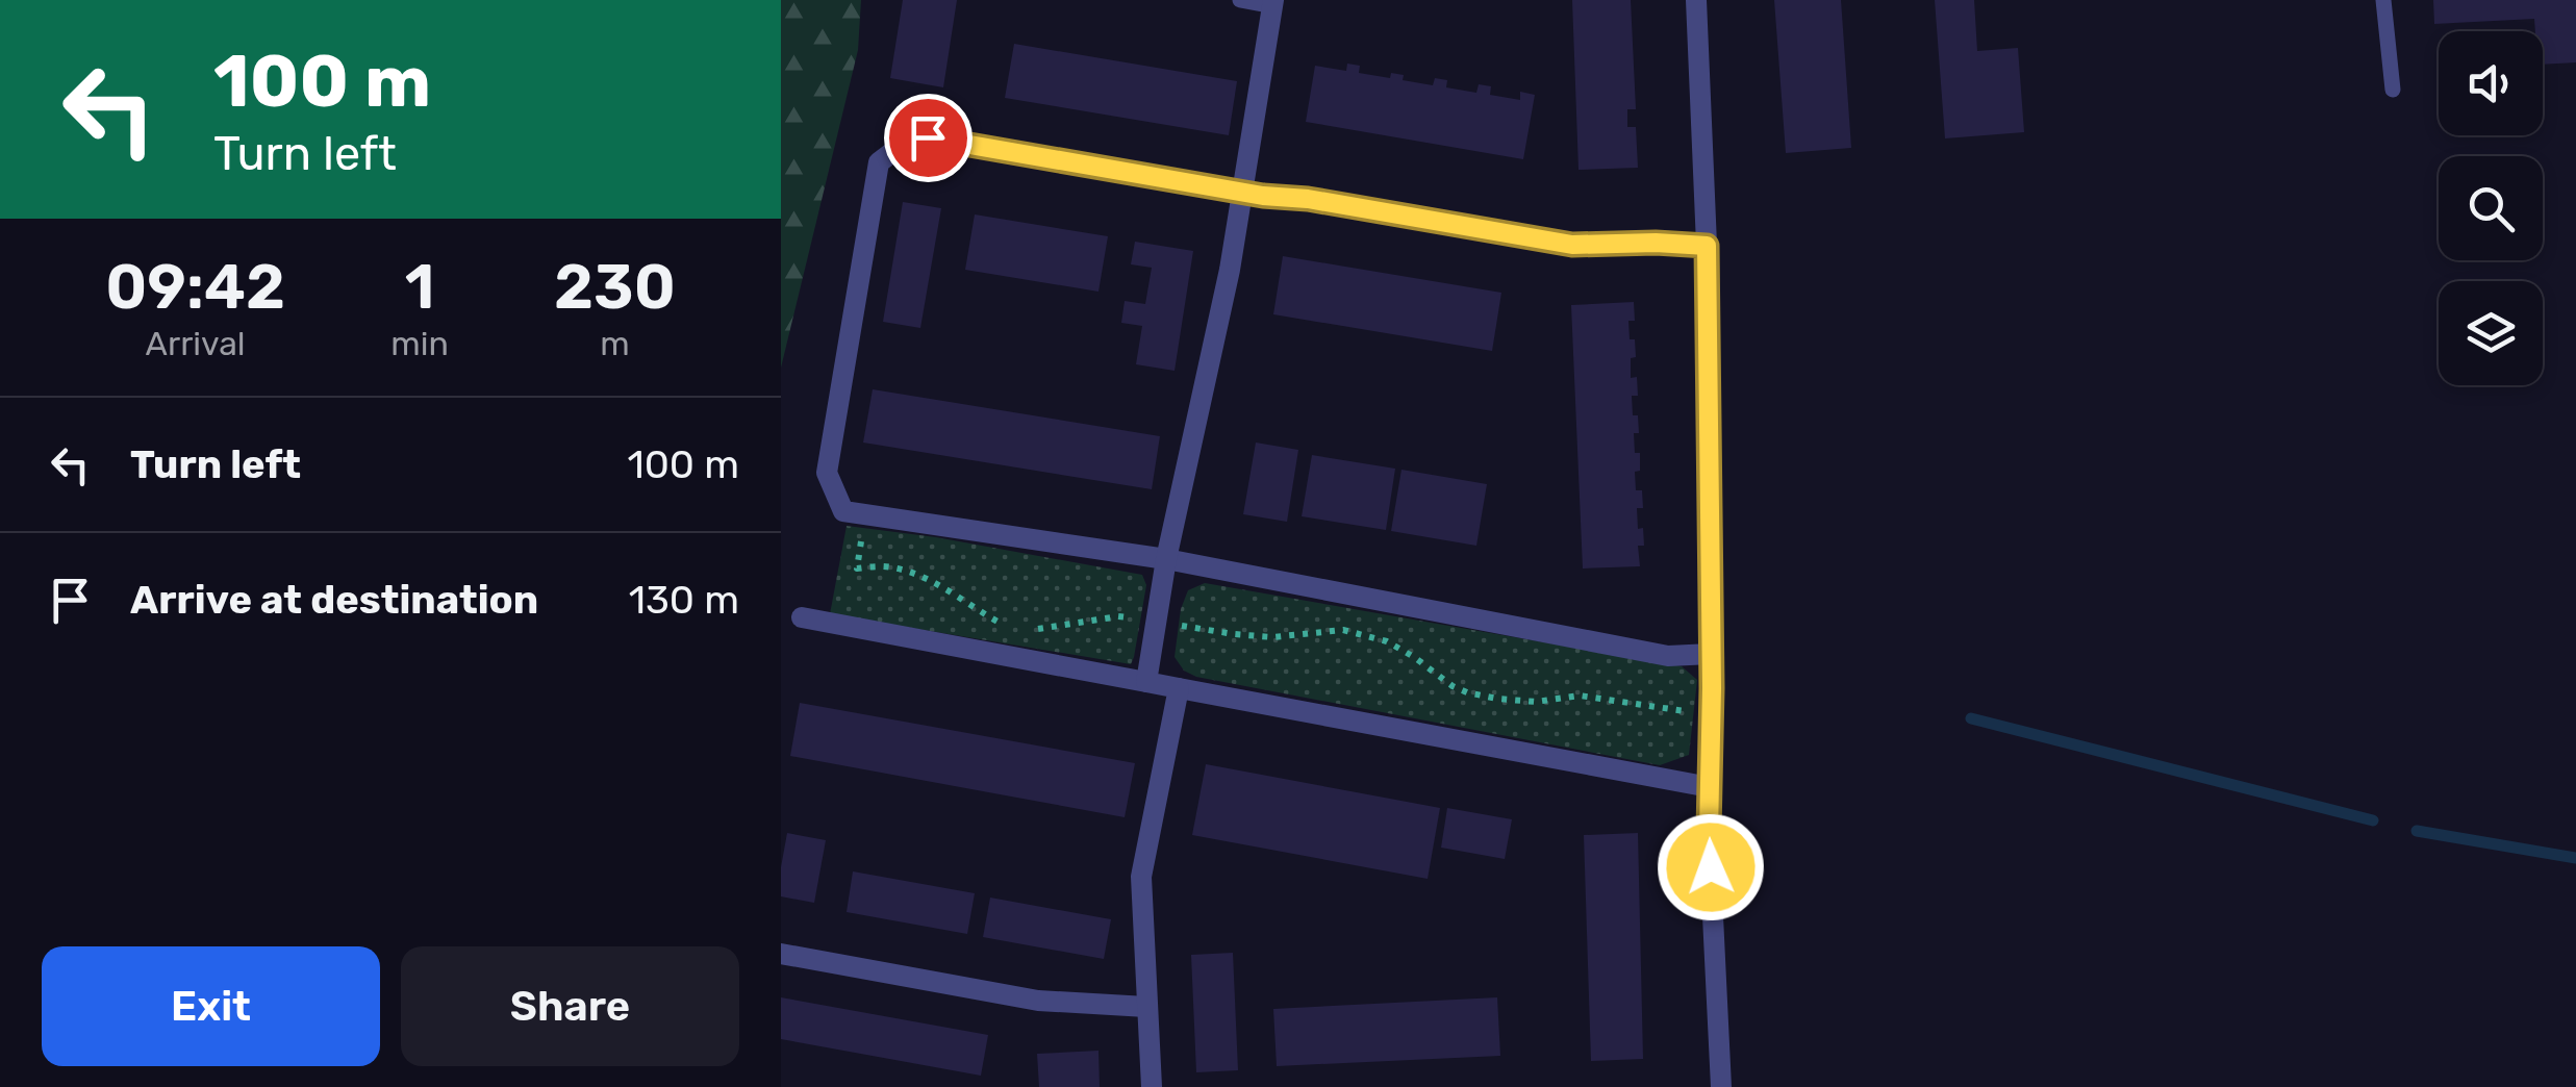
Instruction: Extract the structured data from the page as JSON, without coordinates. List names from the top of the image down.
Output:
{
  "page": {
    "turn": ["100 m", "Turn left"],
    "eta": [
      "09:42",
      "Arrival",
      "1",
      "min",
      "230",
      "m"
    ],
    "list": [
      {
        "name": "Turn left",
        "value": "100 m"
      },
      {
        "name": "Arrive at destination",
        "value": "130 m"
      }
    ],
    "buttons": ["Exit", "Share"]
  }
}
